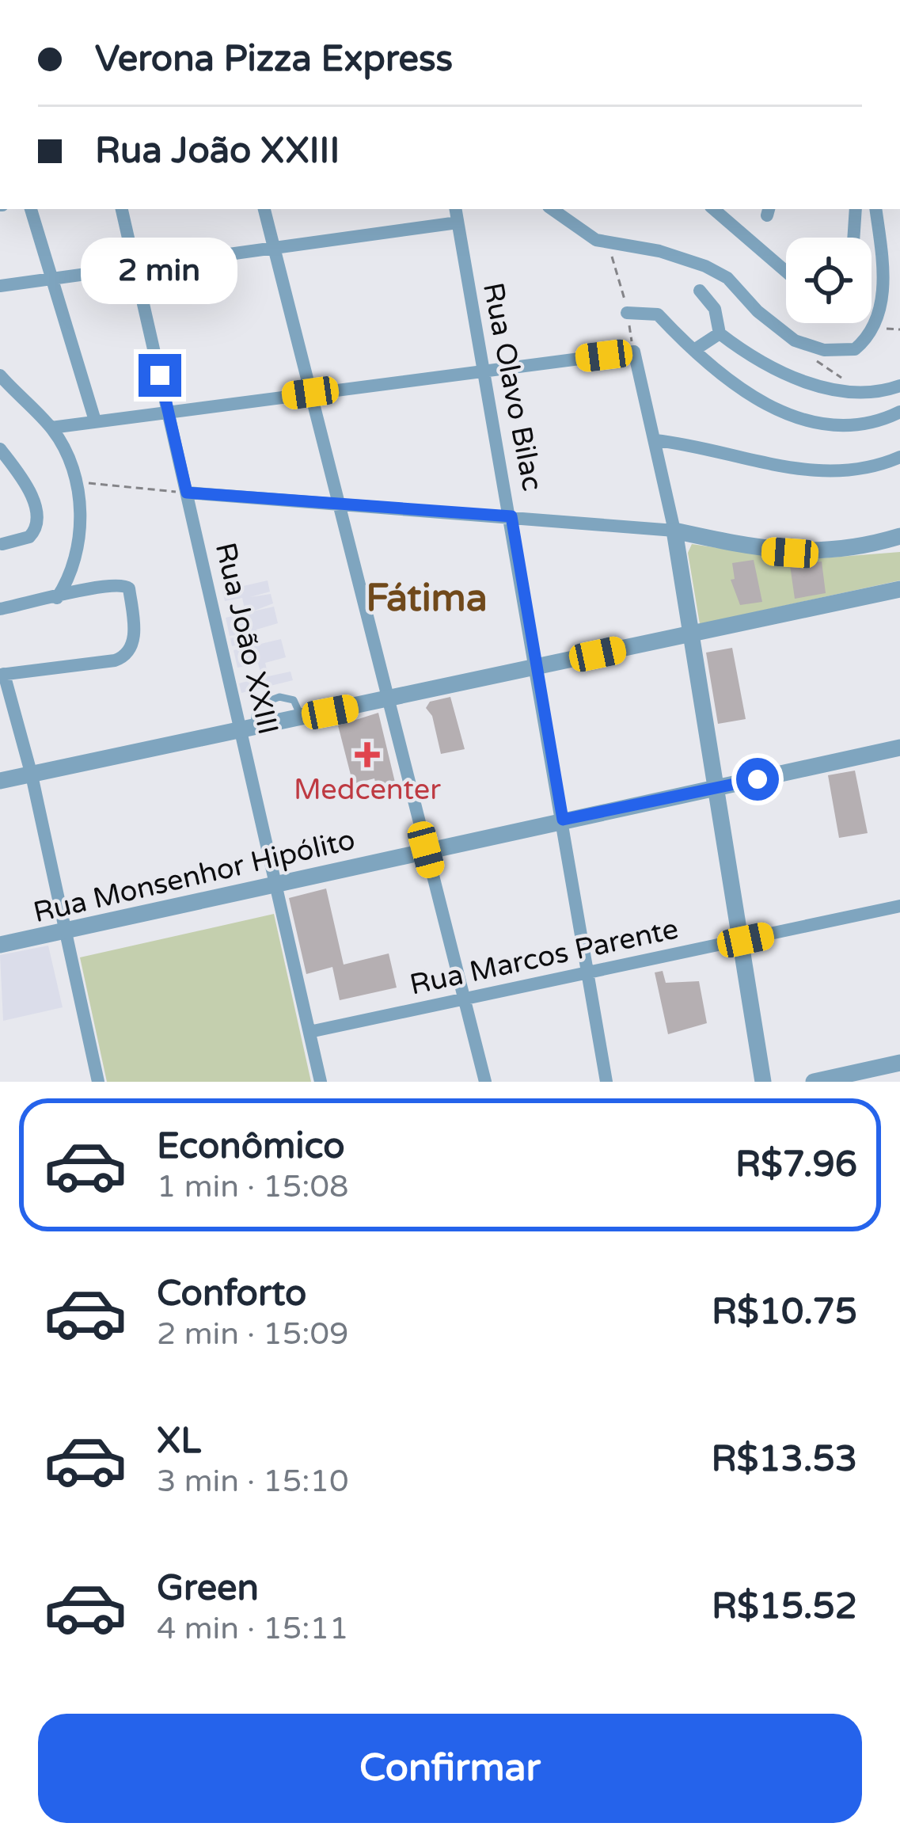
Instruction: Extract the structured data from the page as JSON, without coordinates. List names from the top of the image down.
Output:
{
  "streets": {
    "street": [
      "Rua Olavo Bilac",
      "Rua João XXIII",
      "Rua Monsenhor Hipólito",
      "Rua Marcos Parente"
    ]
  },
  "crossings": [
    ["Rua Olavo Bilac", "Rua Monsenhor Hipólito"],
    ["Rua Olavo Bilac", "Rua Marcos Parente"],
    ["Rua João XXIII", "Rua Monsenhor Hipólito"],
    ["Rua João XXIII", "Rua Marcos Parente"]
  ],
  "districts": ["Fátima"],
  "places": {
    "health": ["Medcenter"]
  },
  "page": {
    "banner": ["Verona Pizza Express", "Rua João XXIII"],
    "bubble": "2 min",
    "list": [
      {
        "name": "Econômico",
        "note": "1 min · 15:08",
        "value": "R$7.96"
      },
      {
        "name": "Conforto",
        "note": "2 min · 15:09",
        "value": "R$10.75"
      },
      {
        "name": "XL",
        "note": "3 min · 15:10",
        "value": "R$13.53"
      },
      {
        "name": "Green",
        "note": "4 min · 15:11",
        "value": "R$15.52"
      }
    ],
    "buttons": "Confirmar"
  }
}
